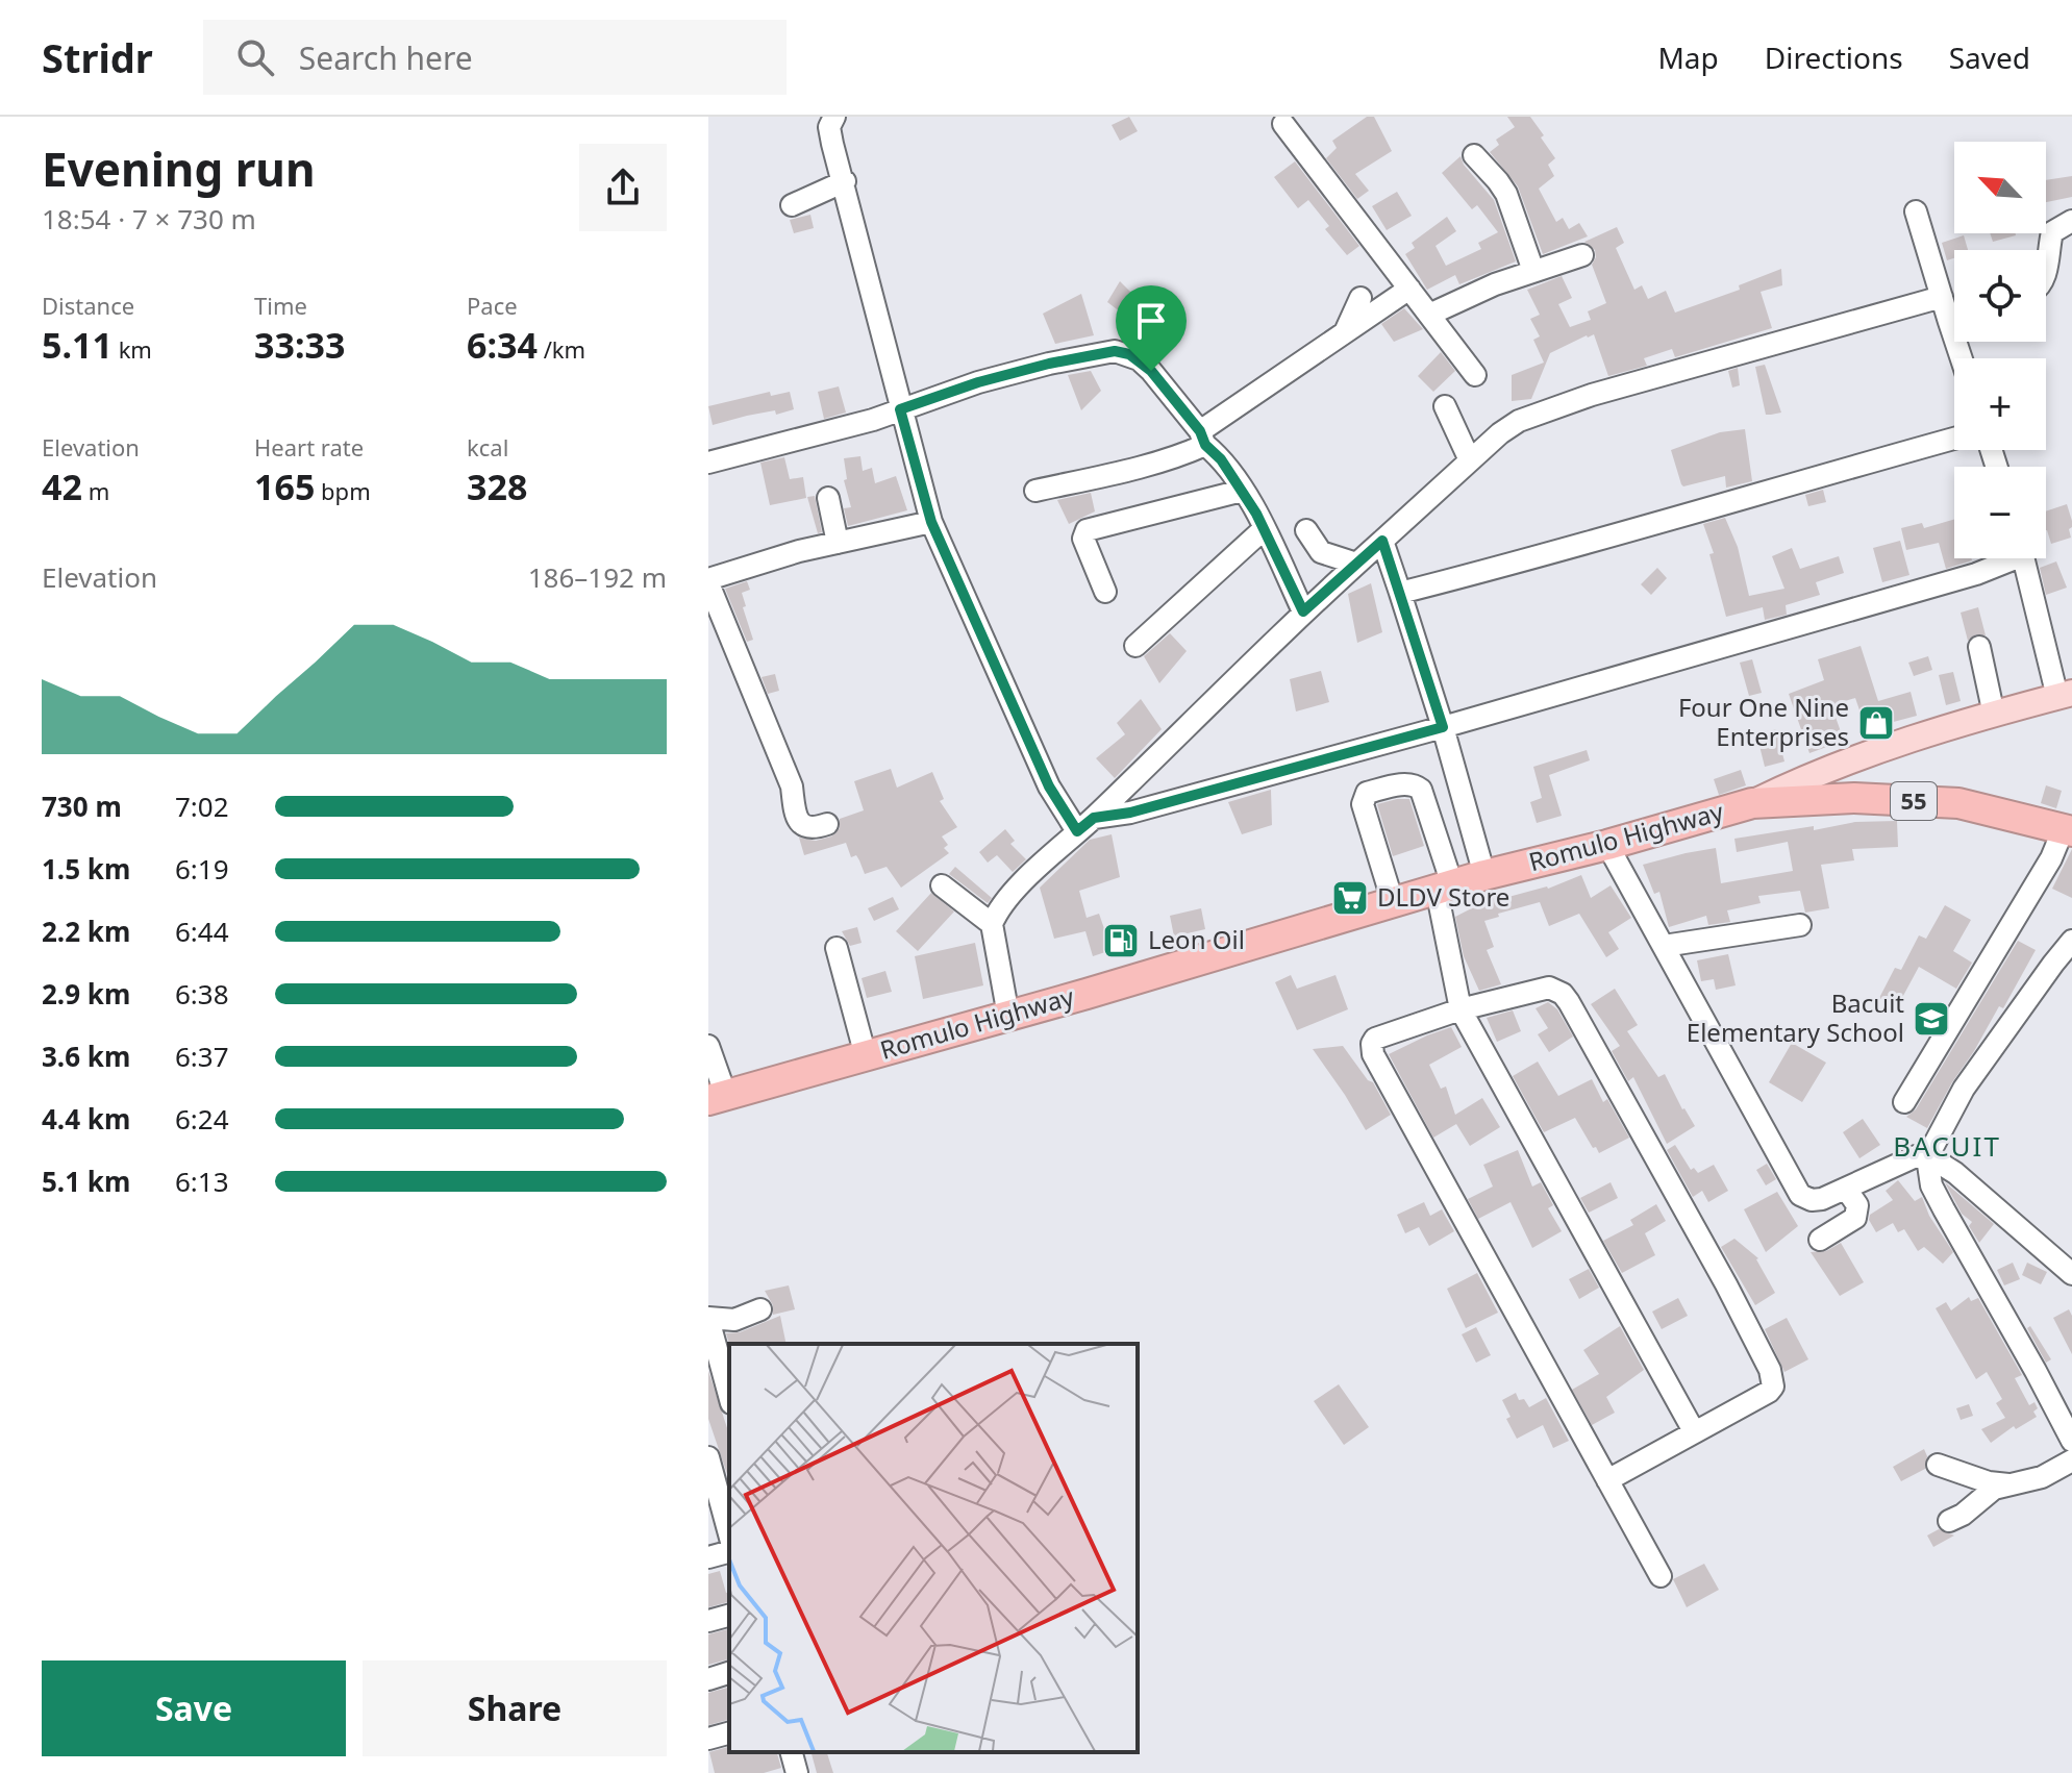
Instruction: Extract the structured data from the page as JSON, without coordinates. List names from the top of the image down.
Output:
{
  "streets": {
    "highway": ["55", "Romulo Highway"]
  },
  "districts": ["BACUIT"],
  "places": {
    "shop": ["Four One Nine Enterprises"],
    "supermarket": ["DLDV Store"],
    "fuel station": ["Leon Oil"],
    "school or university": ["Bacuit Elementary School"]
  },
  "north": "top left",
  "page": {
    "header": "Stridr",
    "search": "Search here",
    "nav": ["Map", "Directions", "Saved"],
    "heading": ["Evening run", "18:54 · 7 × 730 m"],
    "map_buttons": ["+", "−"],
    "stats": [
      ["Distance", "5.11 km"],
      ["Time", "33:33"],
      ["Pace", "6:34 /km"],
      ["Elevation", "42 m"],
      ["Heart rate", "165 bpm"],
      ["kcal", "328"]
    ],
    "chart": ["Elevation", "186–192 m"],
    "list": [
      {
        "name": "730 m",
        "note": "7:02"
      },
      {
        "name": "1.5 km",
        "note": "6:19"
      },
      {
        "name": "2.2 km",
        "note": "6:44"
      },
      {
        "name": "2.9 km",
        "note": "6:38"
      },
      {
        "name": "3.6 km",
        "note": "6:37"
      },
      {
        "name": "4.4 km",
        "note": "6:24"
      },
      {
        "name": "5.1 km",
        "note": "6:13"
      }
    ],
    "buttons": ["Save", "Share"]
  }
}
